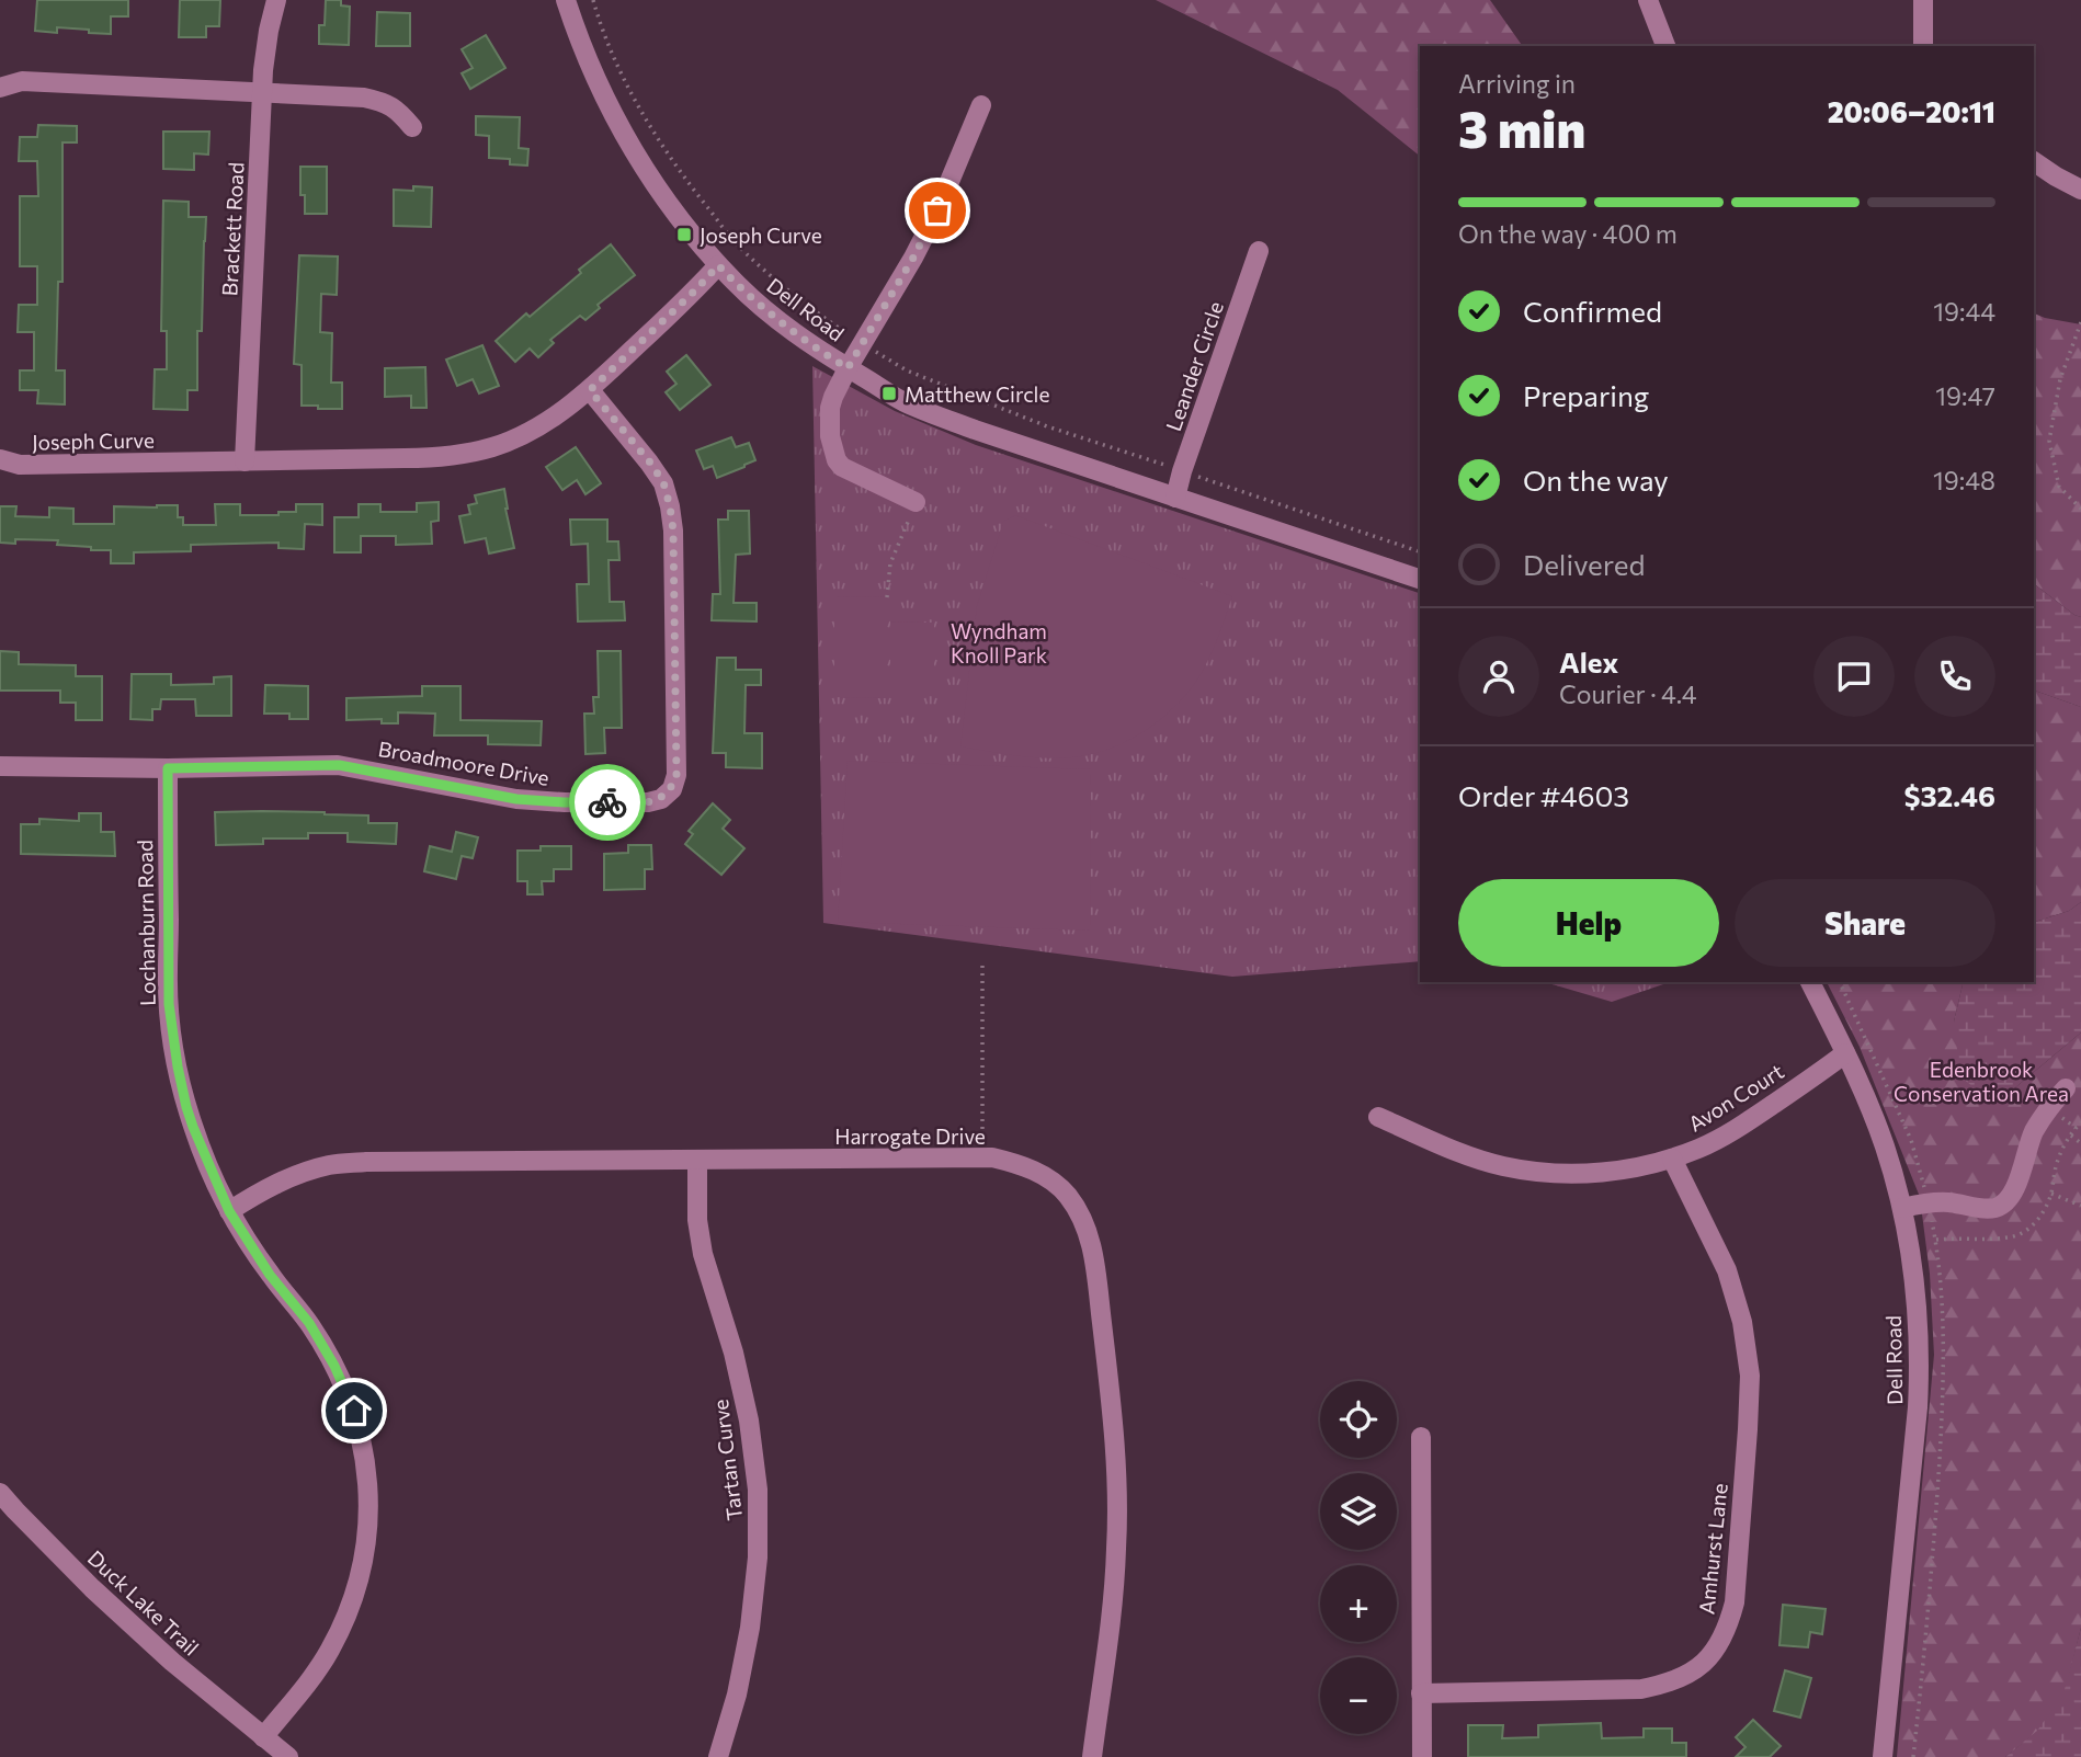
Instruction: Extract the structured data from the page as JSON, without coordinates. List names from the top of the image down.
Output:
{
  "streets": {
    "street": [
      "Brackett Road",
      "Dell Road",
      "Leander Circle",
      "Joseph Curve",
      "Broadmoore Drive",
      "Lochanburn Road",
      "Avon Court",
      "Harrogate Drive",
      "Tartan Curve",
      "Amhurst Lane",
      "Duck Lake Trail"
    ]
  },
  "crossings": [
    ["Brackett Road", "Joseph Curve"],
    ["Dell Road", "Leander Circle"],
    ["Dell Road", "Joseph Curve"],
    ["Dell Road", "Avon Court"],
    ["Joseph Curve", "Broadmoore Drive"],
    ["Broadmoore Drive", "Lochanburn Road"],
    ["Lochanburn Road", "Harrogate Drive"],
    ["Lochanburn Road", "Duck Lake Trail"],
    ["Avon Court", "Amhurst Lane"],
    ["Harrogate Drive", "Tartan Curve"]
  ],
  "parks": ["Wyndham Knoll Park", "Edenbrook Conservation Area"],
  "places": {
    "transit": ["Joseph Curve", "Matthew Circle"]
  },
  "page": {
    "heading": ["3 min", "Arriving in", "20:06–20:11"],
    "panel": [
      "Alex",
      "Courier · 4.4",
      "Order #4603",
      "$32.46"
    ],
    "bar": "On the way · 400 m",
    "list": [
      ["Confirmed", "19:44"],
      ["Preparing", "19:47"],
      ["On the way", "19:48"],
      "Delivered"
    ],
    "buttons": ["Help", "Share"],
    "map_buttons": ["+", "−"]
  }
}
